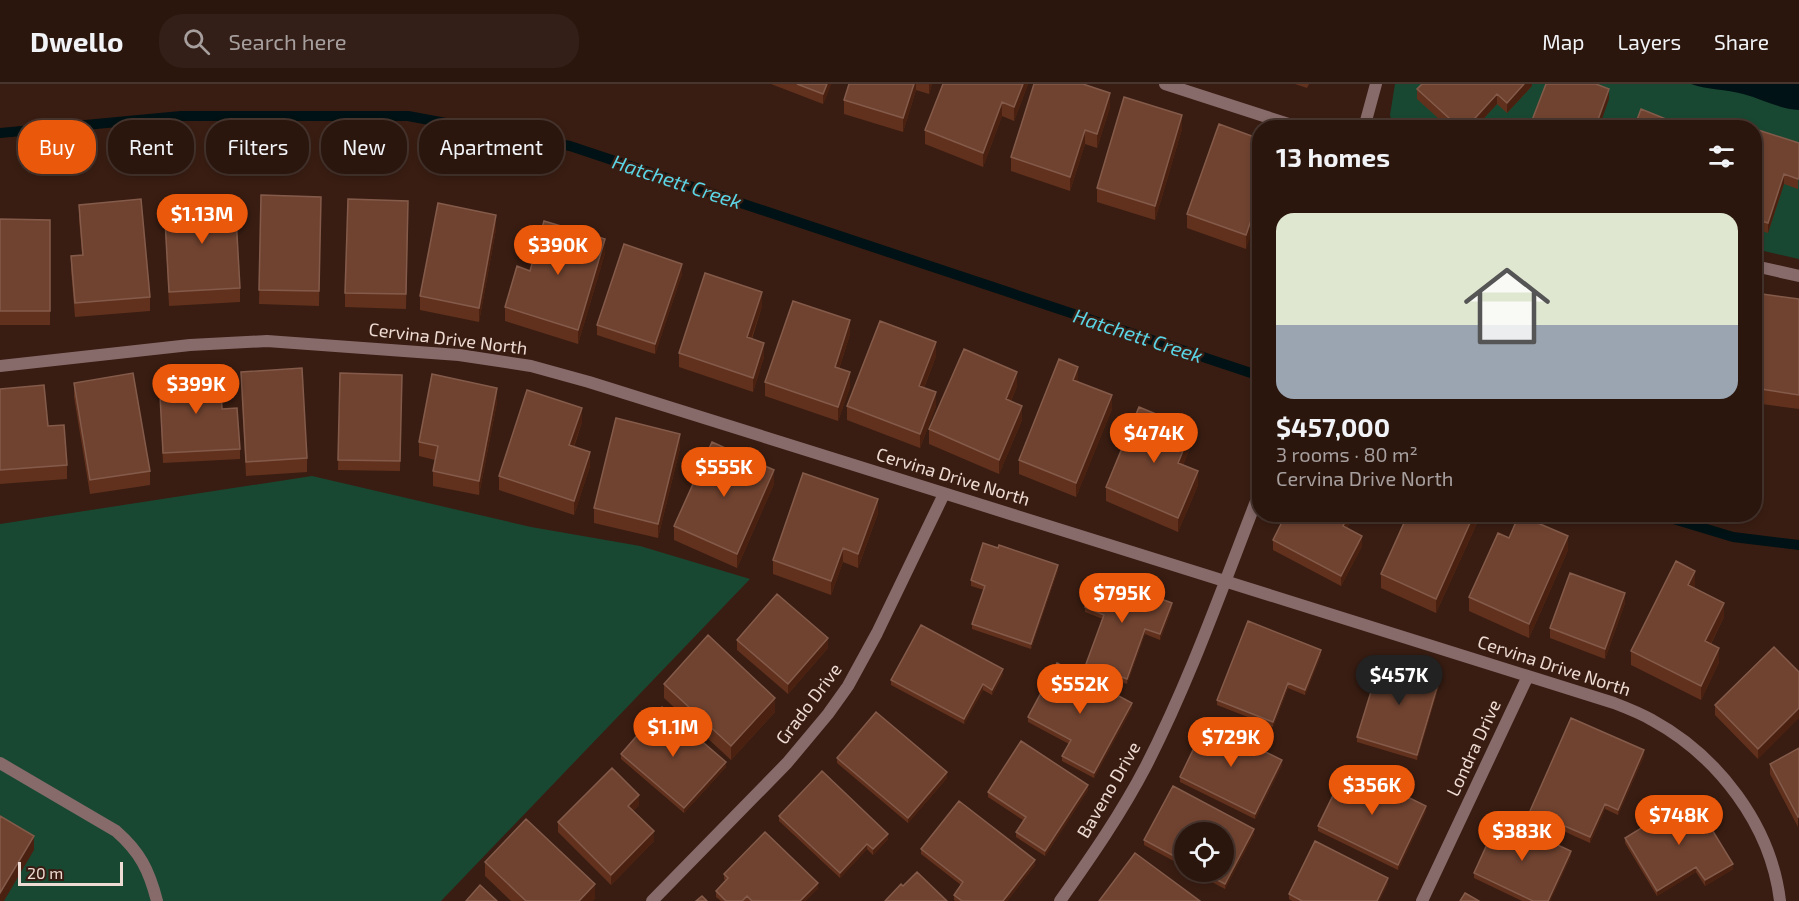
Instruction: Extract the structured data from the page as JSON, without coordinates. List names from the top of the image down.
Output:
{
  "streets": {
    "street": [
      "Cervina Drive North",
      "Grado Drive",
      "Londra Drive",
      "Baveno Drive"
    ]
  },
  "crossings": [
    ["Cervina Drive North", "Grado Drive"],
    ["Cervina Drive North", "Londra Drive"],
    ["Cervina Drive North", "Baveno Drive"]
  ],
  "water": ["Hatchett Creek"],
  "scale_bar": "20 m",
  "page": {
    "header": "Dwello",
    "search": "Search here",
    "nav": ["Map", "Layers", "Share"],
    "chip": [
      "Buy",
      "Rent",
      "Filters",
      "New",
      "Apartment"
    ],
    "heading": "13 homes",
    "list": [
      {
        "name": "$457,000",
        "note": "3 rooms · 80 m² · Cervina Drive North"
      }
    ],
    "price": [
      "$1.13M",
      "$390K",
      "$399K",
      "$474K",
      "$555K",
      "$795K",
      "$457K",
      "$552K",
      "$1.1M",
      "$729K",
      "$356K",
      "$748K",
      "$383K"
    ],
    "scale": "20 m"
  }
}
